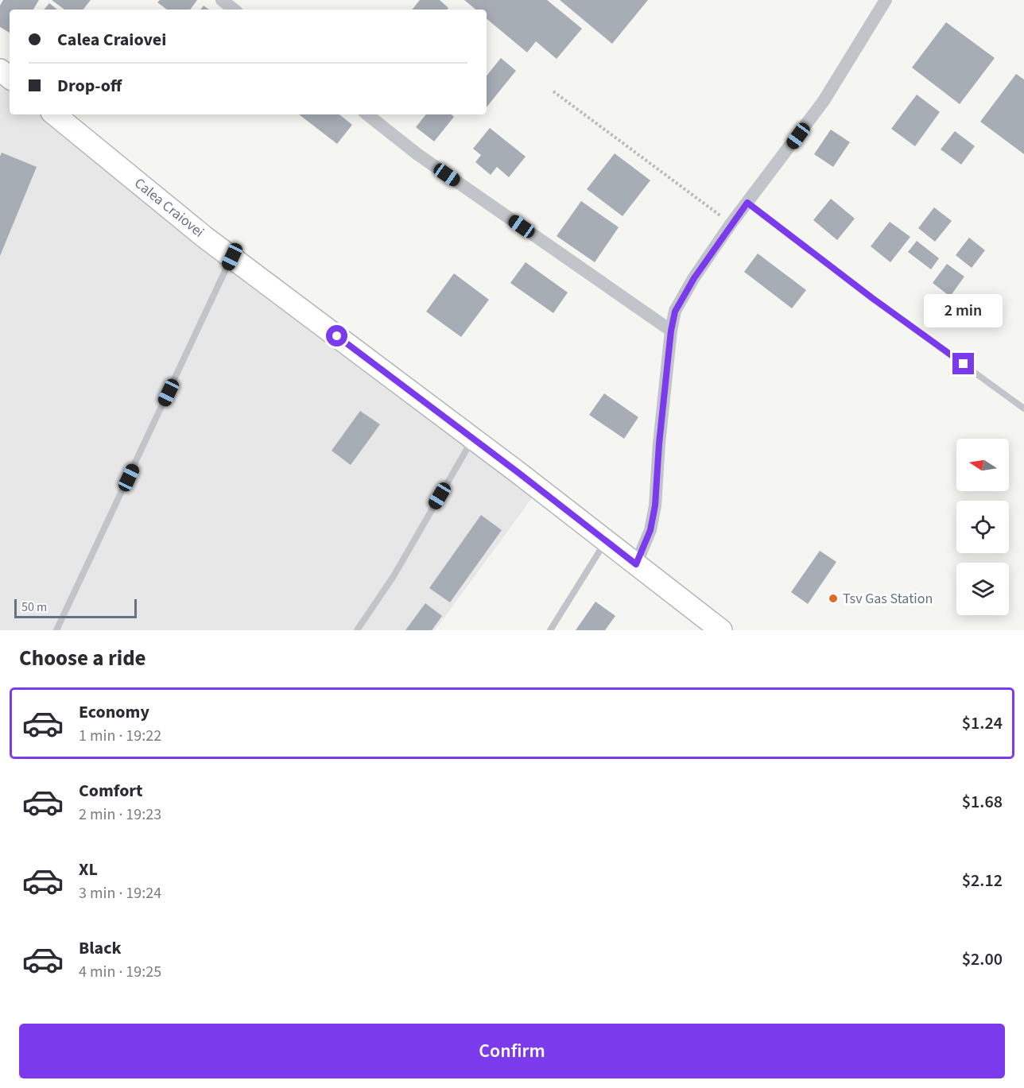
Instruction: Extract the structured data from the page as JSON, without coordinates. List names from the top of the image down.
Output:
{
  "streets": {
    "main road": ["Calea Craiovei"]
  },
  "places": ["Tsv Gas Station"],
  "scale_bar": "50 m",
  "north": "left",
  "page": {
    "banner": ["Calea Craiovei", "Drop-off"],
    "bubble": "2 min",
    "scale": "50 m",
    "heading": "Choose a ride",
    "list": [
      {
        "name": "Economy",
        "note": "1 min · 19:22",
        "value": "$1.24"
      },
      {
        "name": "Comfort",
        "note": "2 min · 19:23",
        "value": "$1.68"
      },
      {
        "name": "XL",
        "note": "3 min · 19:24",
        "value": "$2.12"
      },
      {
        "name": "Black",
        "note": "4 min · 19:25",
        "value": "$2.00"
      }
    ],
    "buttons": "Confirm"
  }
}
